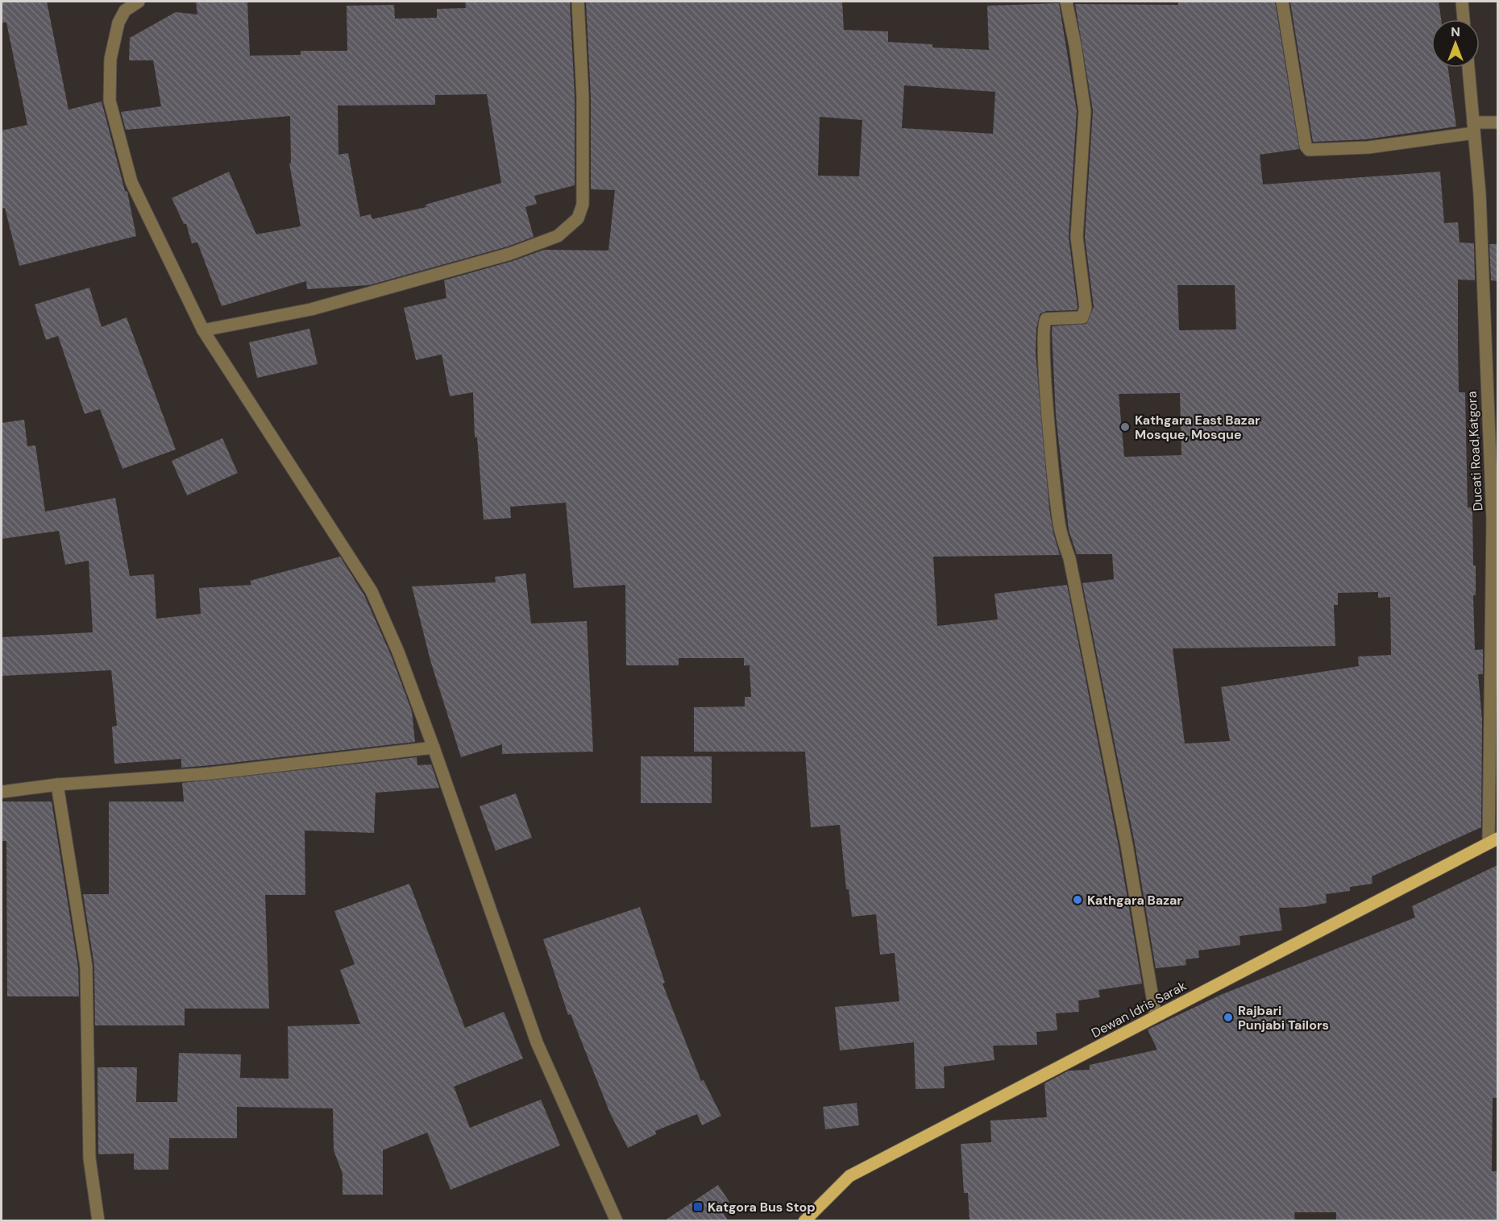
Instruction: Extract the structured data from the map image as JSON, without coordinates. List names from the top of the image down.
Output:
{
  "streets": {
    "main road": ["Dewan Idris Sarak"],
    "street": ["Ducati Road,Katgora"]
  },
  "crossings": [
    ["Ducati Road,Katgora", "Dewan Idris Sarak"]
  ],
  "places": {
    "other": ["Kathgara East Bazar Mosque, Mosque", "Kathgara Bazar", "Rajbari Punjabi Tailors"],
    "transit": ["Katgora Bus Stop"]
  },
  "north": "top"
}
